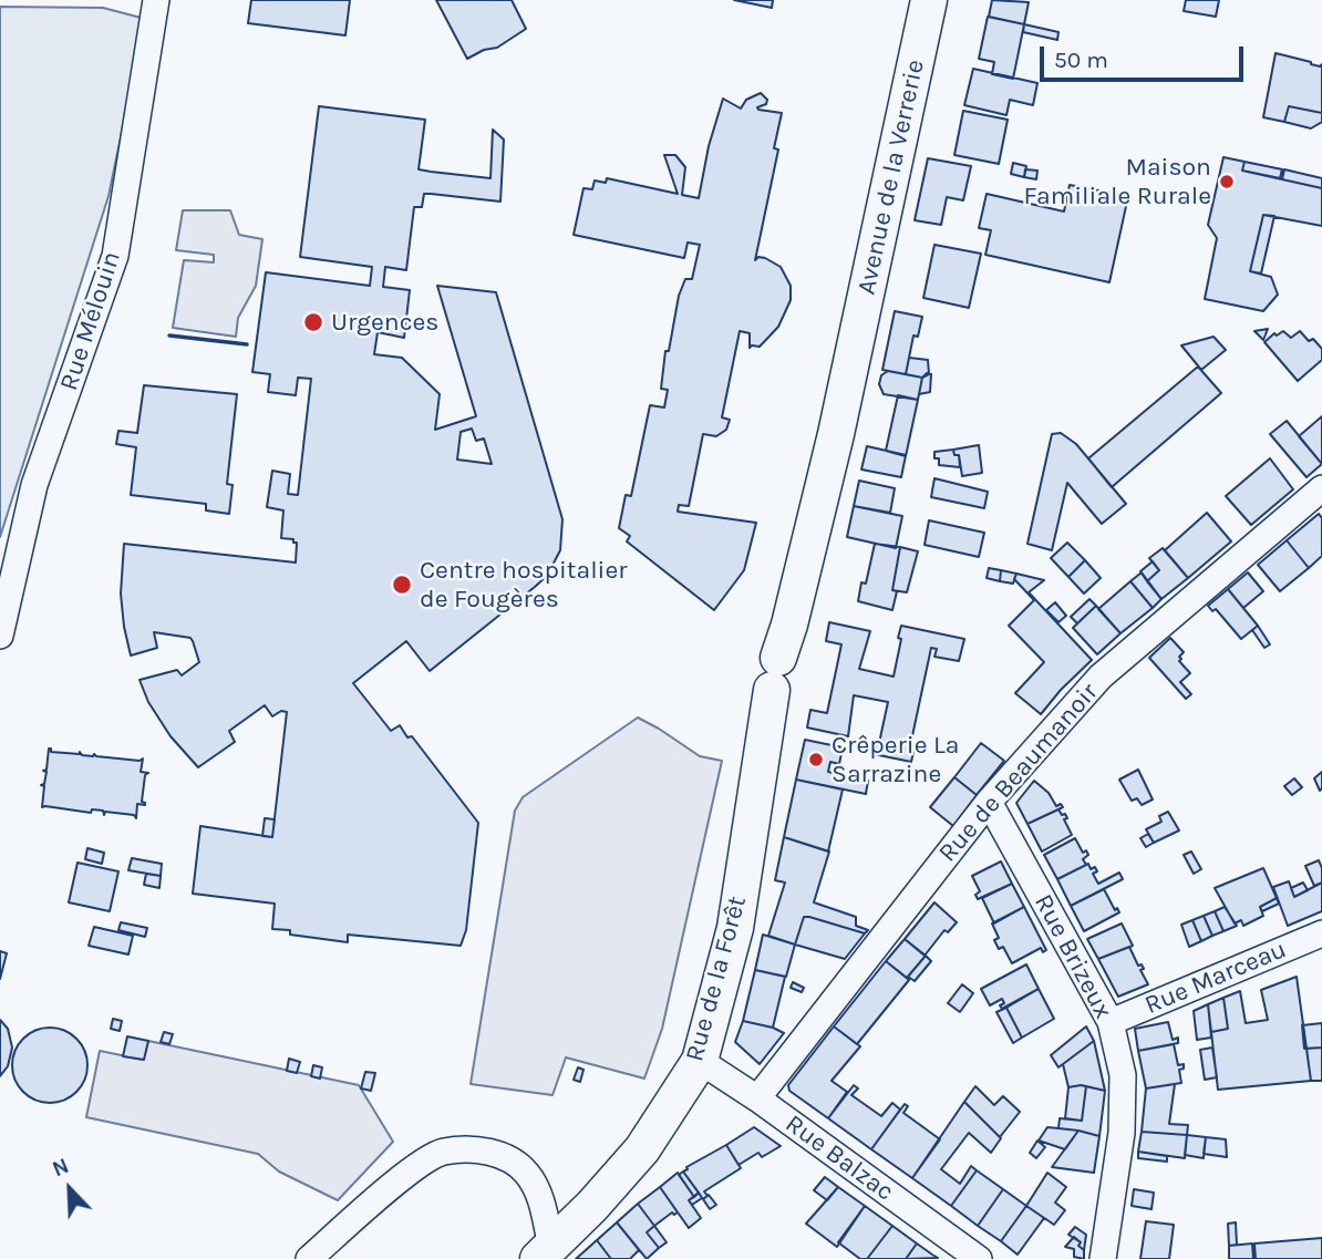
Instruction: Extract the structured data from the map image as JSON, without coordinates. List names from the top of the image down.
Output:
{
  "streets": {
    "main road": ["Avenue de la Verrerie", "Rue de la Forêt"],
    "street": [
      "Rue Mélouin",
      "Rue de Beaumanoir",
      "Rue Brizeux",
      "Rue Marceau",
      "Rue Balzac"
    ]
  },
  "crossings": [
    ["Avenue de la Verrerie", "Rue de la Forêt"],
    ["Rue de Beaumanoir", "Rue Brizeux"],
    ["Rue de Beaumanoir", "Rue Balzac"],
    ["Rue Brizeux", "Rue Marceau"],
    ["Rue de la Forêt", "Rue Balzac"]
  ],
  "places": [
    "Maison Familiale Rurale",
    "Urgences",
    "Centre hospitalier de Fougères",
    "Crêperie La Sarrazine"
  ],
  "scale_bar": "50 m",
  "north": "top left"
}
